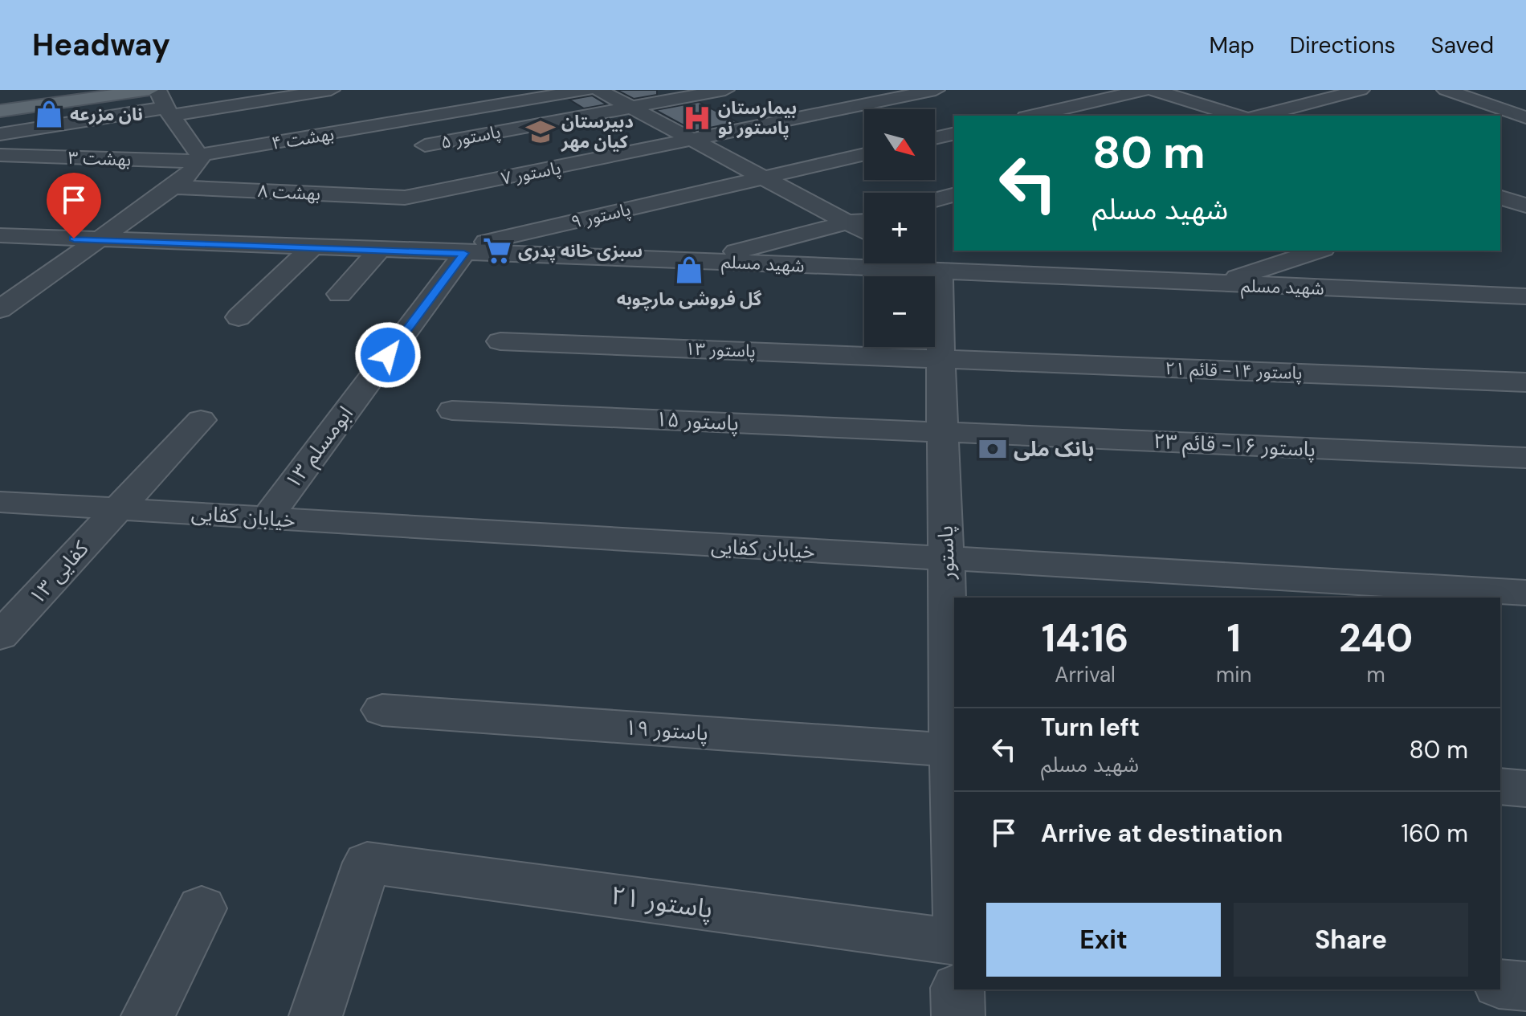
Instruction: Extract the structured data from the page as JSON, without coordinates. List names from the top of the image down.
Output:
{
  "streets": {
    "street": [
      "پاستور ۵",
      "بهشت ۴",
      "بهشت ۳",
      "پاستور ۷",
      "بهشت ۸",
      "پاستور ۹",
      "شهید مسلم",
      "پاستور ۱۳",
      "پاستور ۱۴- قائم ۲۱",
      "پاستور ۱۵",
      "پاستور ۱۶- قائم ۲۳",
      "ابومسلم ۱۳",
      "خیابان کفایی",
      "پاستور",
      "کفایی ۱۳",
      "پاستور ۱۹",
      "پاستور ۲۱"
    ]
  },
  "crossings": [
    ["پاستور ۵", "پاستور ۷"],
    ["پاستور ۵", "بهشت ۸"],
    ["بهشت ۴", "بهشت ۳"],
    ["پاستور ۷", "بهشت ۸"],
    ["پاستور ۹", "شهید مسلم"],
    ["پاستور ۹", "ابومسلم ۱۳"],
    ["شهید مسلم", "ابومسلم ۱۳"],
    ["شهید مسلم", "پاستور"],
    ["پاستور ۱۳", "پاستور ۱۴- قائم ۲۱"],
    ["پاستور ۱۳", "پاستور"],
    ["پاستور ۱۴- قائم ۲۱", "پاستور"],
    ["پاستور ۱۵", "پاستور ۱۶- قائم ۲۳"],
    ["پاستور ۱۵", "پاستور"],
    ["پاستور ۱۶- قائم ۲۳", "پاستور"],
    ["ابومسلم ۱۳", "خیابان کفایی"],
    ["خیابان کفایی", "پاستور"],
    ["خیابان کفایی", "کفایی ۱۳"],
    ["پاستور", "پاستور ۱۹"]
  ],
  "places": {
    "shop": ["نان مزرعه", "گل فروشی مارچوبه"],
    "hospital": ["بیمارستان پاستور نو"],
    "school or university": ["دبیرستان کیان مهر"],
    "supermarket": ["سبزی خانه پدری"],
    "bank": ["بانک ملی"]
  },
  "north": "bottom right",
  "page": {
    "header": "Headway",
    "nav": ["Map", "Directions", "Saved"],
    "map_buttons": ["+", "−"],
    "turn": ["80 m", "شهید مسلم"],
    "eta": [
      "14:16",
      "Arrival",
      "1",
      "min",
      "240",
      "m"
    ],
    "list": [
      {
        "name": "Turn left",
        "note": "شهید مسلم",
        "value": "80 m"
      },
      {
        "name": "Arrive at destination",
        "value": "160 m"
      }
    ],
    "buttons": ["Exit", "Share"]
  }
}
